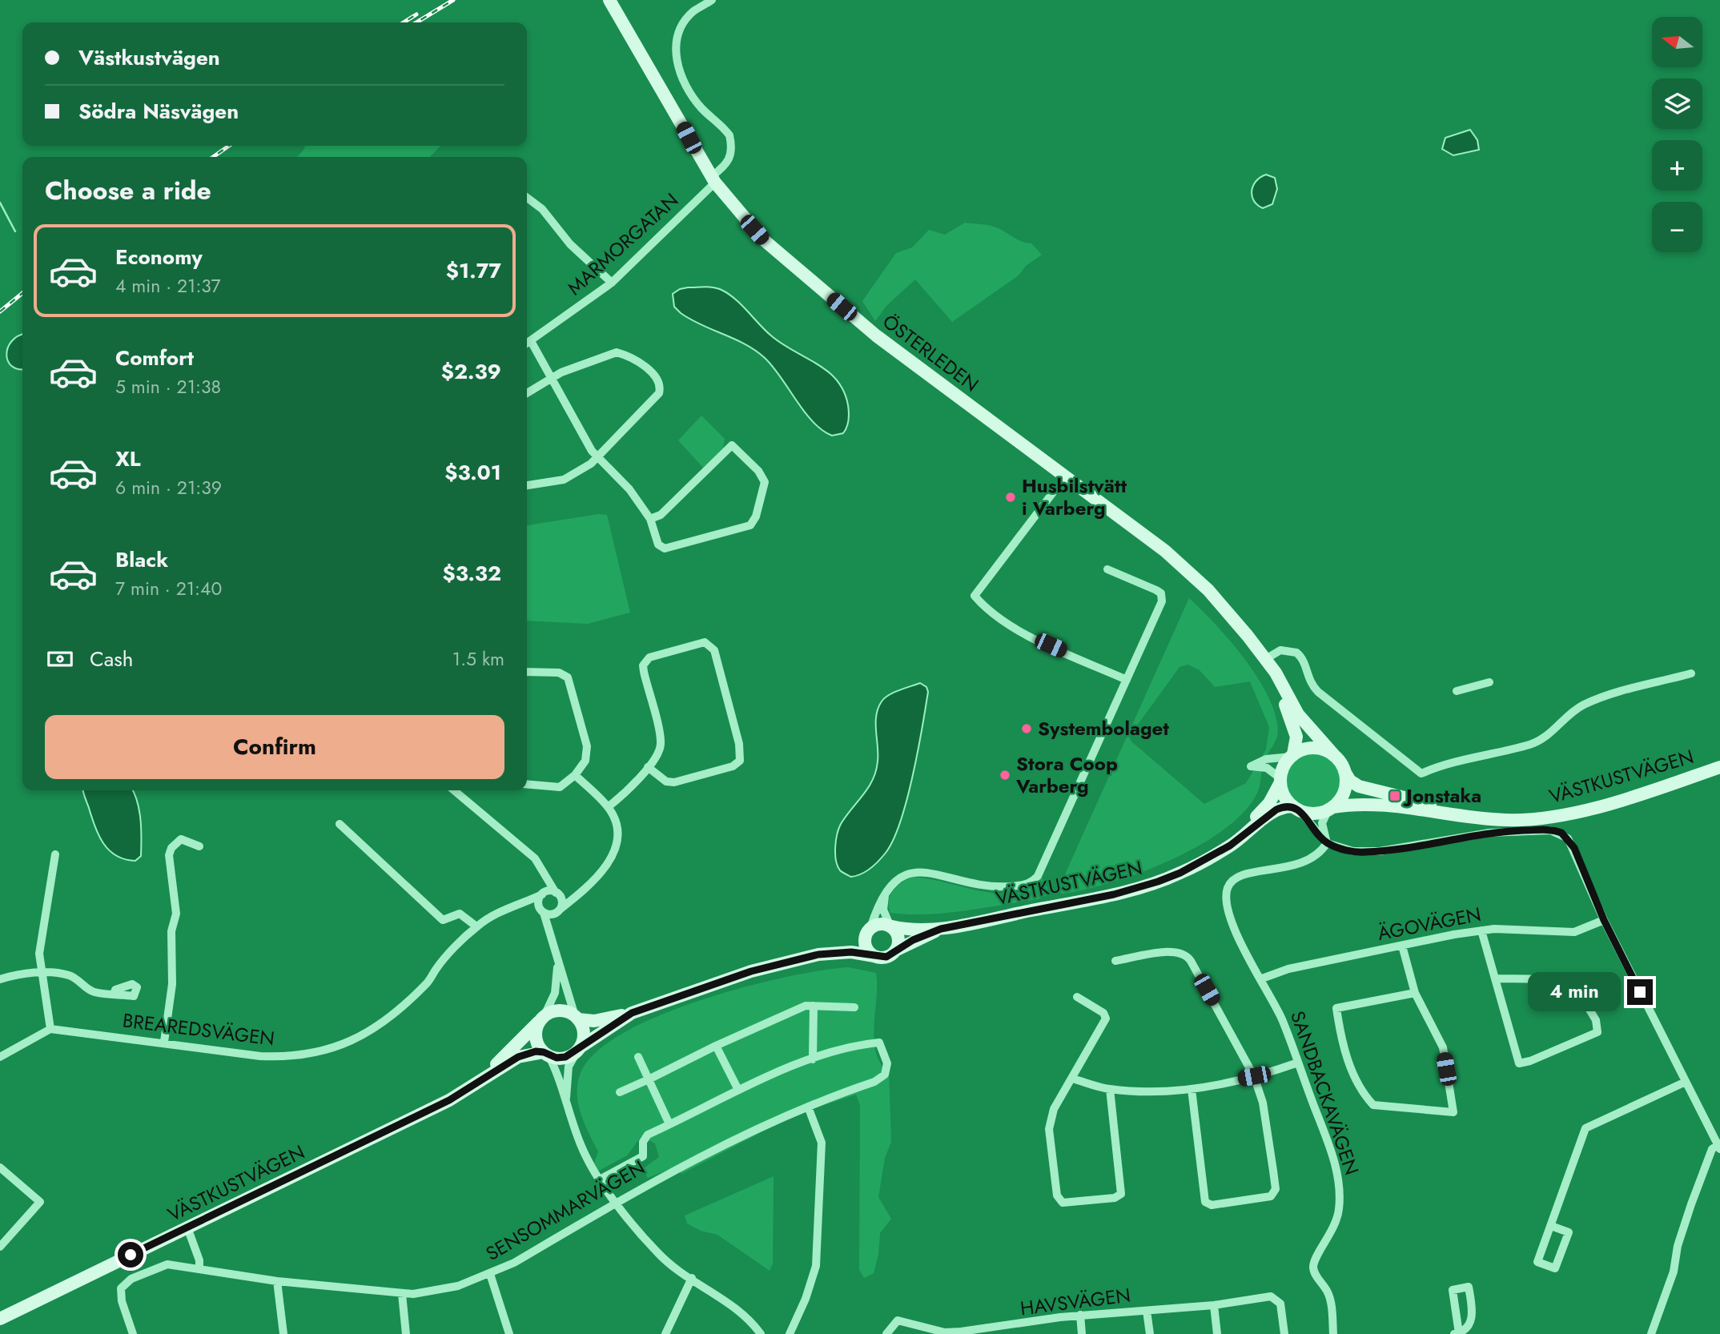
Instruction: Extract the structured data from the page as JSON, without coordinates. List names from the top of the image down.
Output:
{
  "streets": {
    "main road": ["ÖSTERLEDEN", "VÄSTKUSTVÄGEN"],
    "street": [
      "MARMORGATAN",
      "ÄGOVÄGEN",
      "BREAREDSVÄGEN",
      "SANDBACKAVÄGEN",
      "SENSOMMARVÄGEN",
      "HAVSVÄGEN"
    ]
  },
  "crossings": [
    ["MARMORGATAN", "ÖSTERLEDEN"],
    ["ÖSTERLEDEN", "VÄSTKUSTVÄGEN"],
    ["ÄGOVÄGEN", "SANDBACKAVÄGEN"]
  ],
  "places": {
    "other": ["Husbilstvätt i Varberg", "Systembolaget", "Stora Coop Varberg"],
    "transit": ["Jonstaka"]
  },
  "north": "left",
  "page": {
    "map_buttons": ["+", "−"],
    "banner": ["Västkustvägen", "Södra Näsvägen"],
    "heading": "Choose a ride",
    "list": [
      {
        "name": "Economy",
        "note": "4 min · 21:37",
        "value": "$1.77"
      },
      {
        "name": "Comfort",
        "note": "5 min · 21:38",
        "value": "$2.39"
      },
      {
        "name": "XL",
        "note": "6 min · 21:39",
        "value": "$3.01"
      },
      {
        "name": "Black",
        "note": "7 min · 21:40",
        "value": "$3.32"
      }
    ],
    "pay": ["Cash", "1.5 km"],
    "buttons": "Confirm",
    "bubble": "4 min"
  }
}
